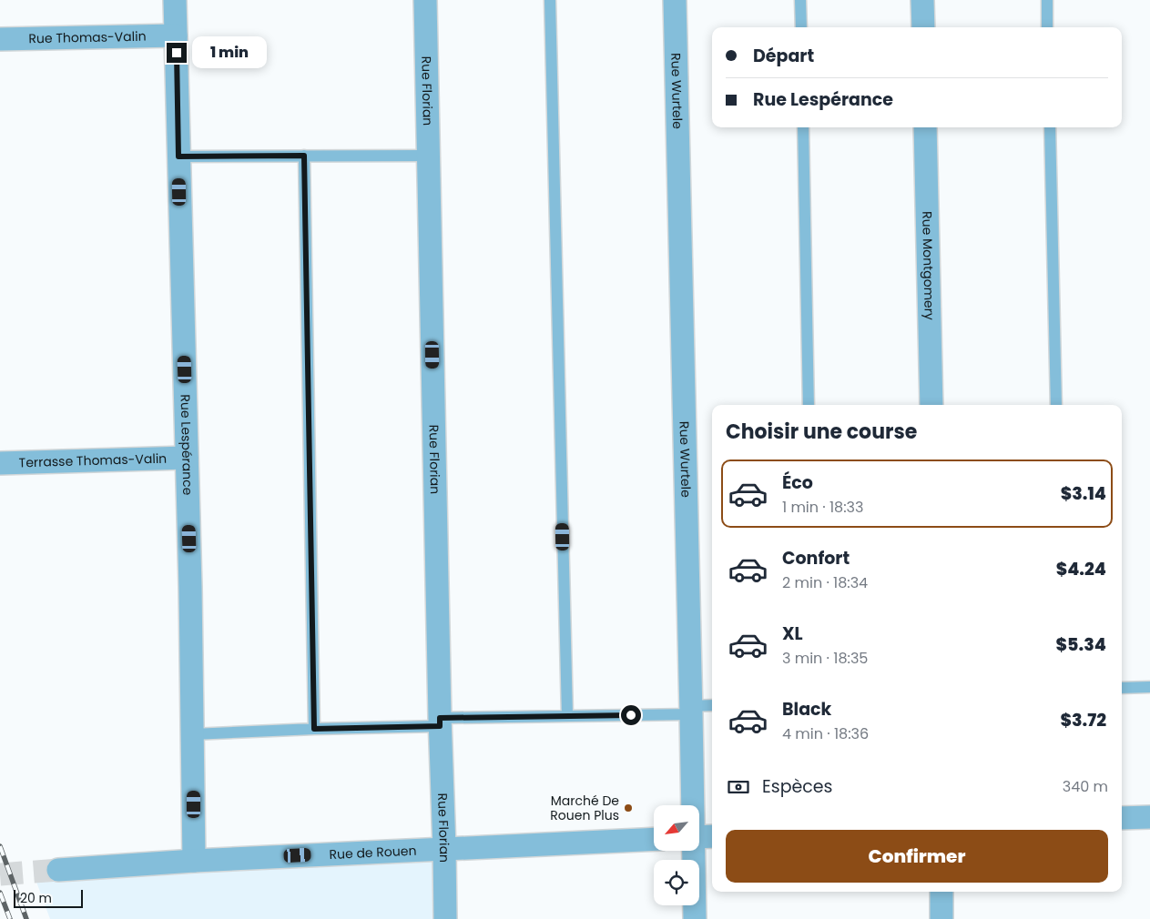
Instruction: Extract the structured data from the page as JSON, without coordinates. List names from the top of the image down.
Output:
{
  "streets": {
    "street": [
      "Rue Thomas-Valin",
      "Rue Florian",
      "Rue Wurtele",
      "Rue Montgomery",
      "Rue Lespérance",
      "Terrasse Thomas-Valin",
      "Rue de Rouen"
    ]
  },
  "crossings": [
    ["Rue Thomas-Valin", "Rue Lespérance"],
    ["Rue Florian", "Rue de Rouen"],
    ["Rue Lespérance", "Terrasse Thomas-Valin"],
    ["Rue Lespérance", "Rue de Rouen"]
  ],
  "places": ["Marché De Rouen Plus"],
  "scale_bar": "20 m",
  "north": "bottom left",
  "page": {
    "banner": ["Départ", "Rue Lespérance"],
    "bubble": "1 min",
    "heading": "Choisir une course",
    "list": [
      {
        "name": "Éco",
        "note": "1 min · 18:33",
        "value": "$3.14"
      },
      {
        "name": "Confort",
        "note": "2 min · 18:34",
        "value": "$4.24"
      },
      {
        "name": "XL",
        "note": "3 min · 18:35",
        "value": "$5.34"
      },
      {
        "name": "Black",
        "note": "4 min · 18:36",
        "value": "$3.72"
      }
    ],
    "pay": ["Espèces", "340 m"],
    "buttons": "Confirmer",
    "scale": "20 m"
  }
}
